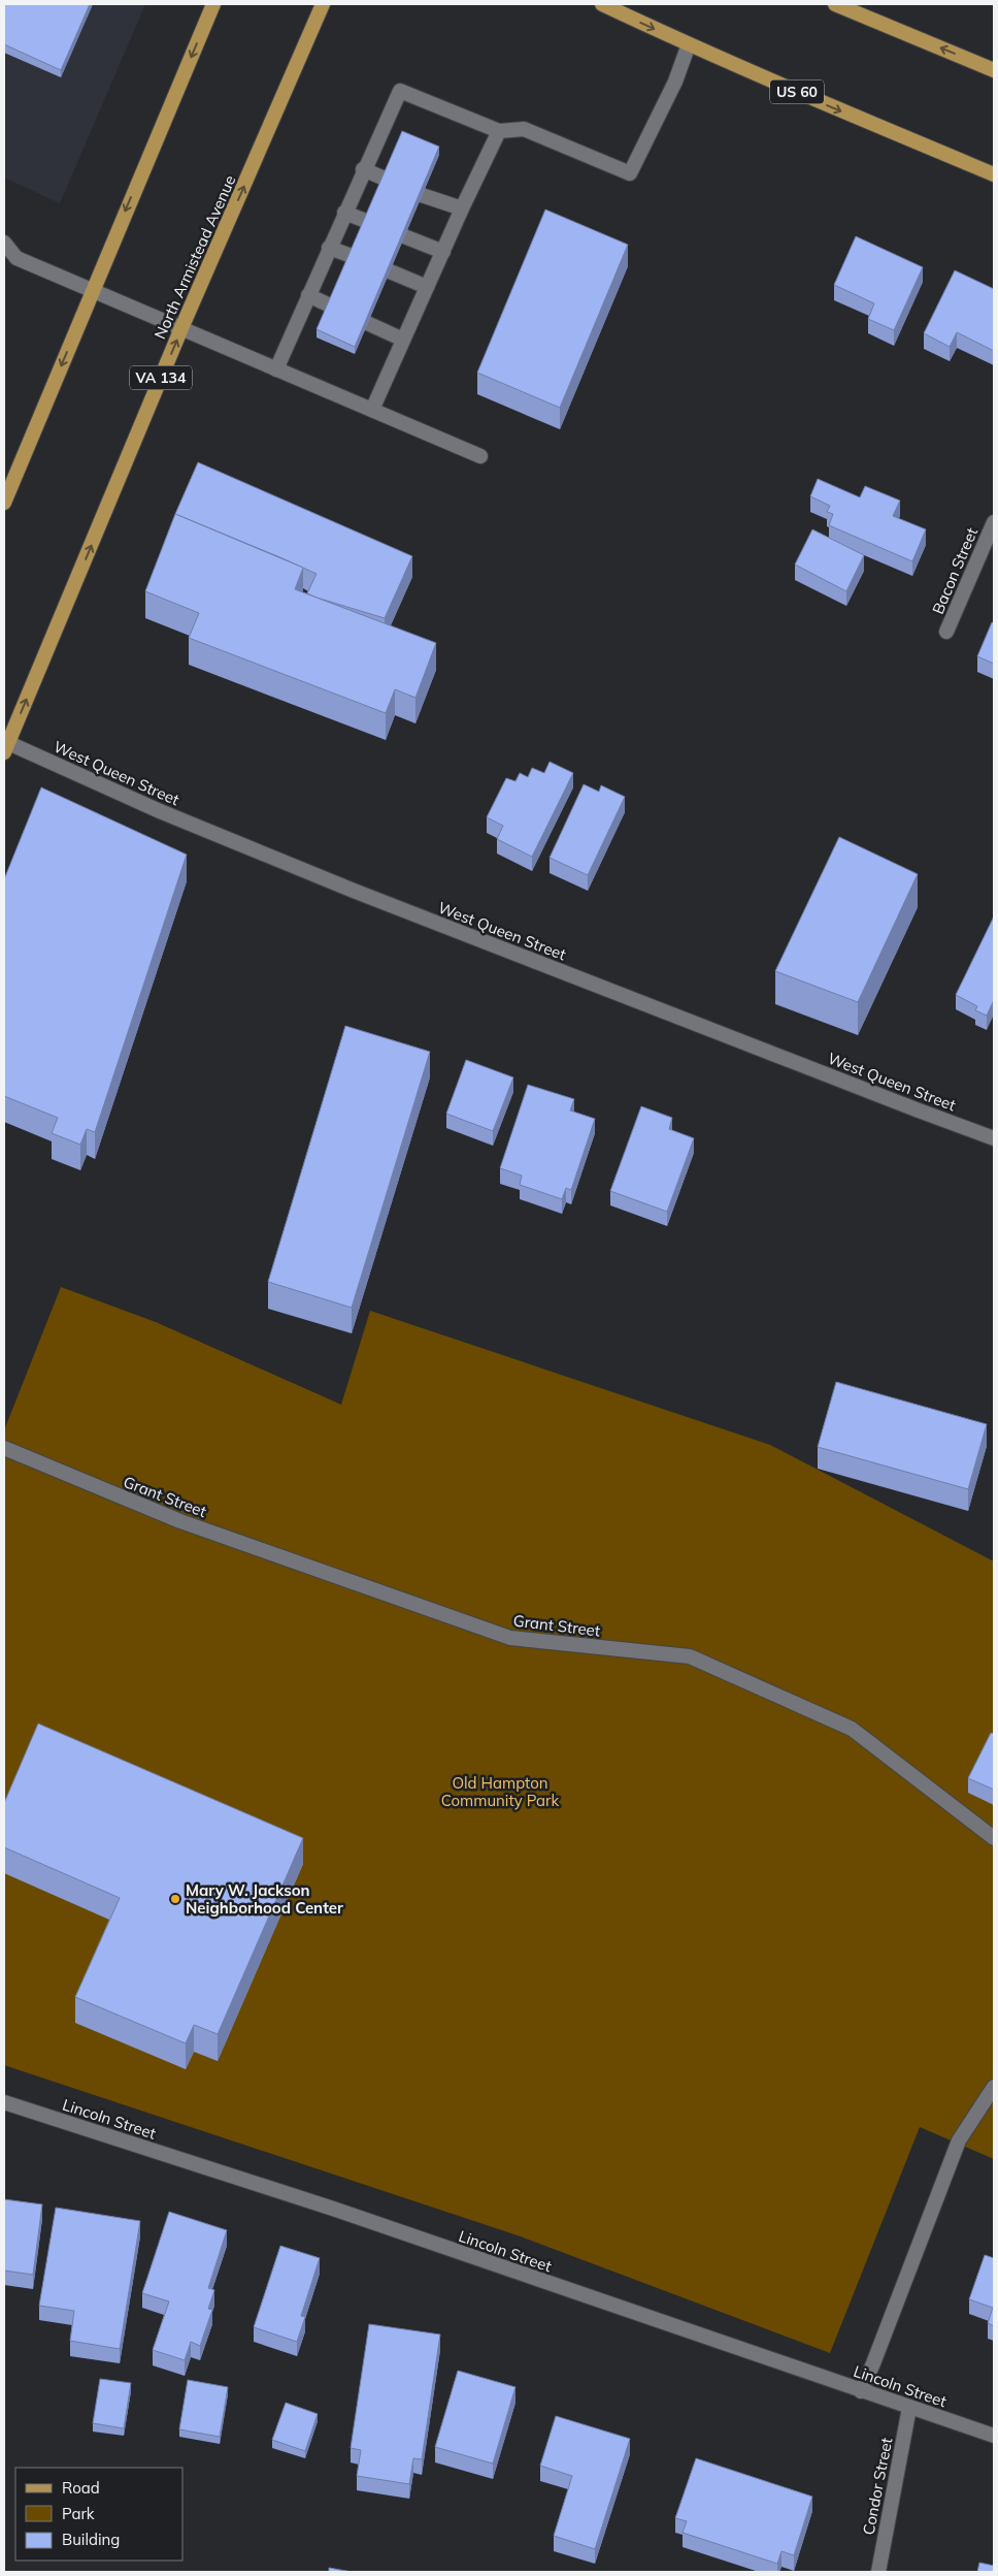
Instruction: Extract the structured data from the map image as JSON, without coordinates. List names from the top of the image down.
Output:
{
  "streets": {
    "main road": ["US 60", "North Armistead Avenue", "VA 134"],
    "street": [
      "Bacon Street",
      "West Queen Street",
      "Grant Street",
      "Lincoln Street",
      "Condor Street"
    ]
  },
  "crossings": [
    ["North Armistead Avenue", "West Queen Street"],
    ["Lincoln Street", "Condor Street"]
  ],
  "parks": ["Old Hampton Community Park"],
  "places": ["Mary W. Jackson Neighborhood Center"],
  "legend": ["Road", "Park", "Building"]
}
